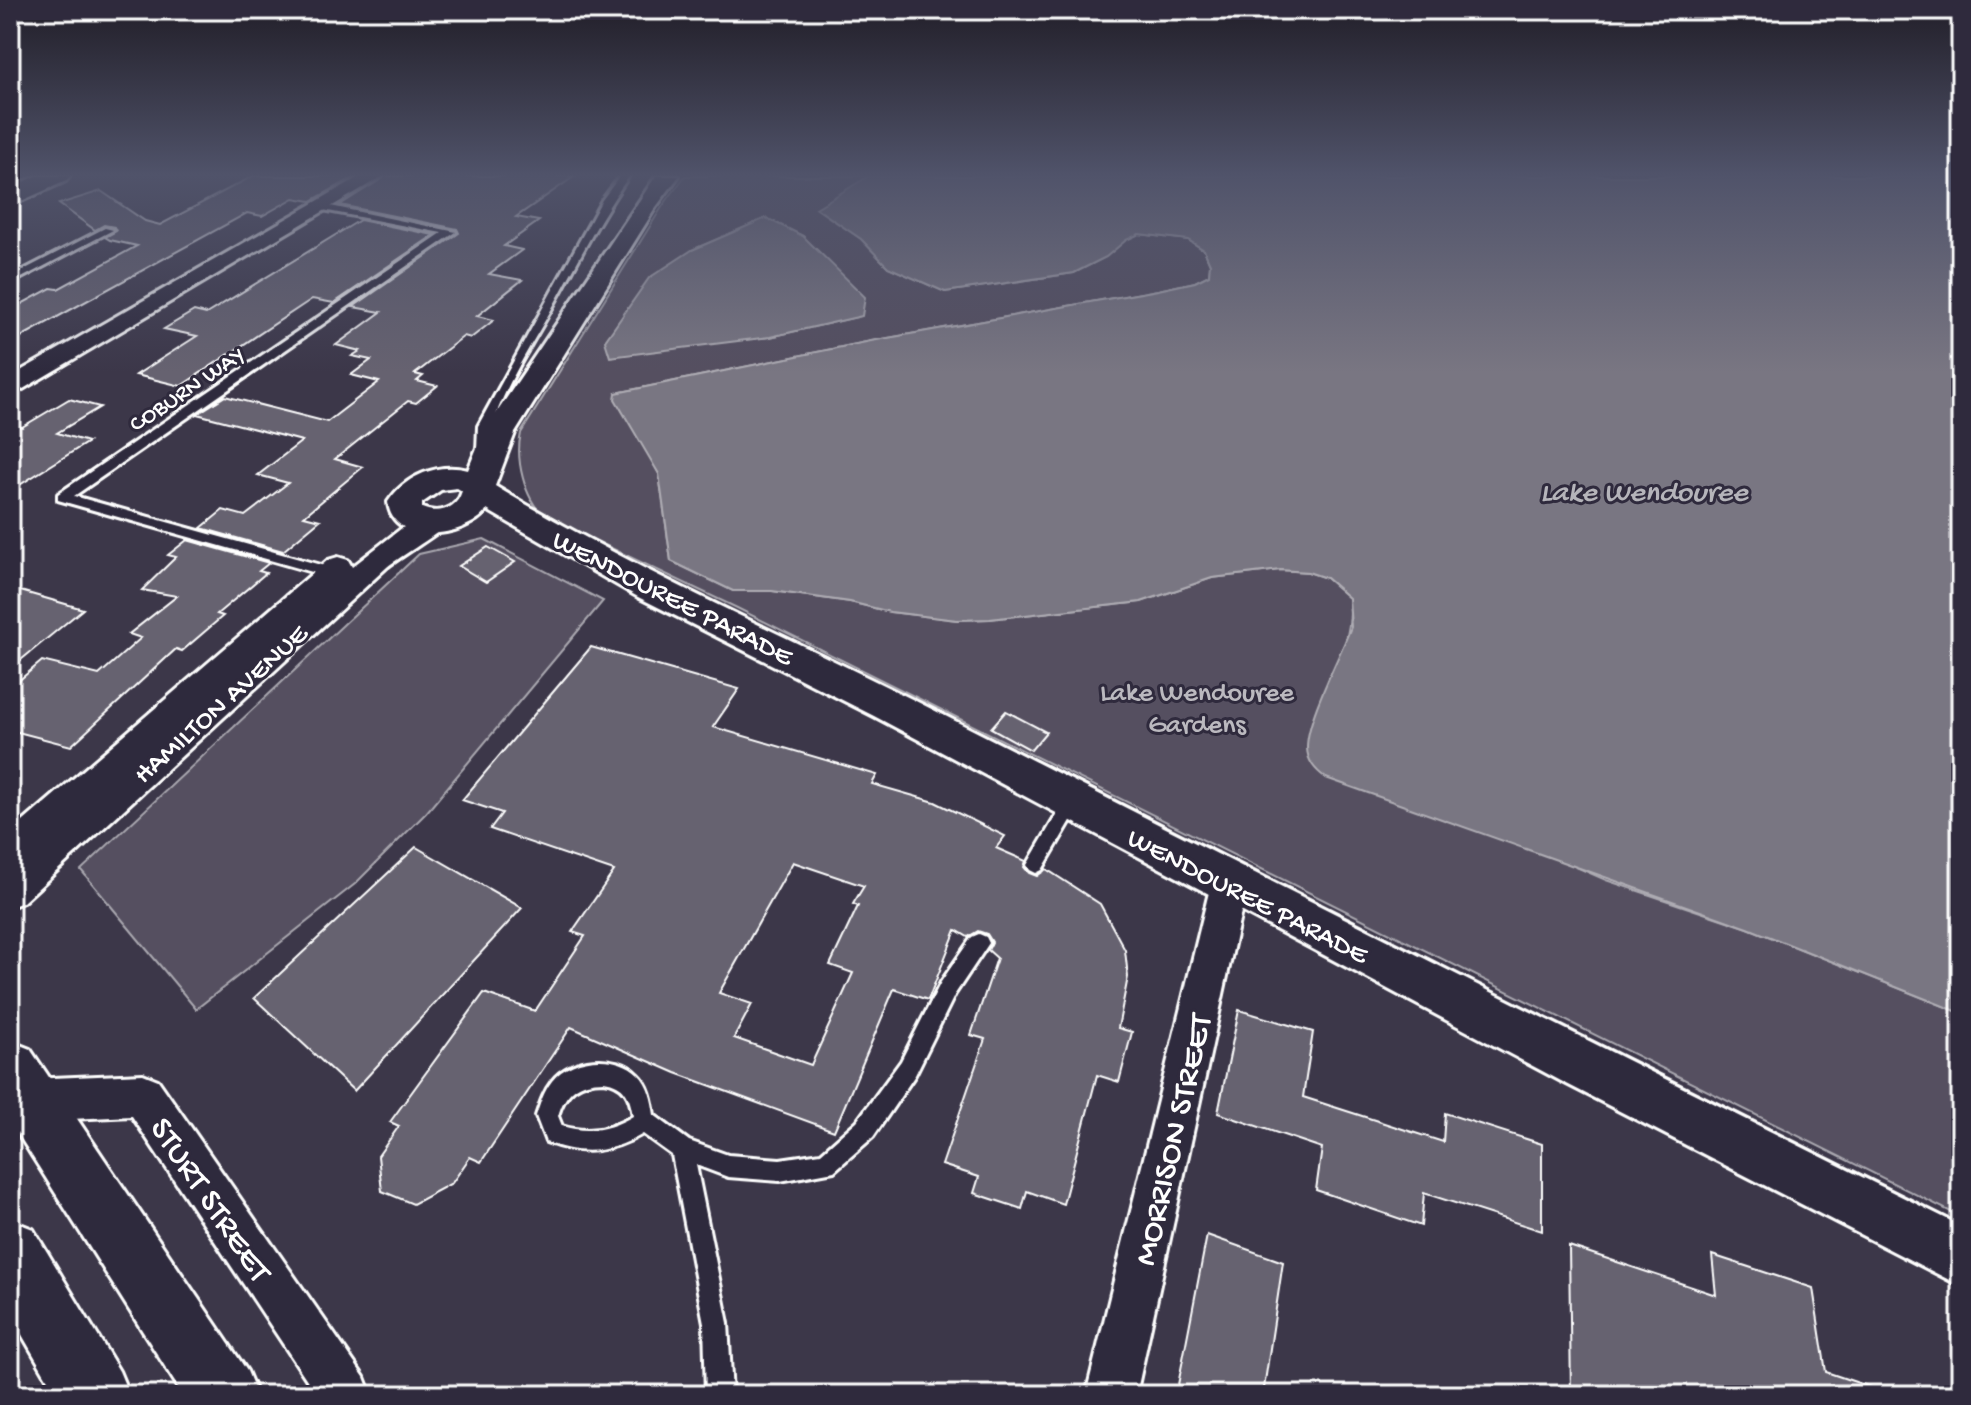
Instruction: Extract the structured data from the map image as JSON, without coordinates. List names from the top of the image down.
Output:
{
  "streets": {
    "main road": ["STURT STREET"],
    "street": ["WENDOUREE PARADE", "HAMILTON AVENUE", "MORRISON STREET"],
    "lane": ["COBURN WAY"]
  },
  "crossings": [
    ["COBURN WAY", "HAMILTON AVENUE"],
    ["WENDOUREE PARADE", "HAMILTON AVENUE"],
    ["WENDOUREE PARADE", "MORRISON STREET"]
  ],
  "water": ["Lake Wendouree"],
  "parks": ["Lake Wendouree Gardens"]
}
